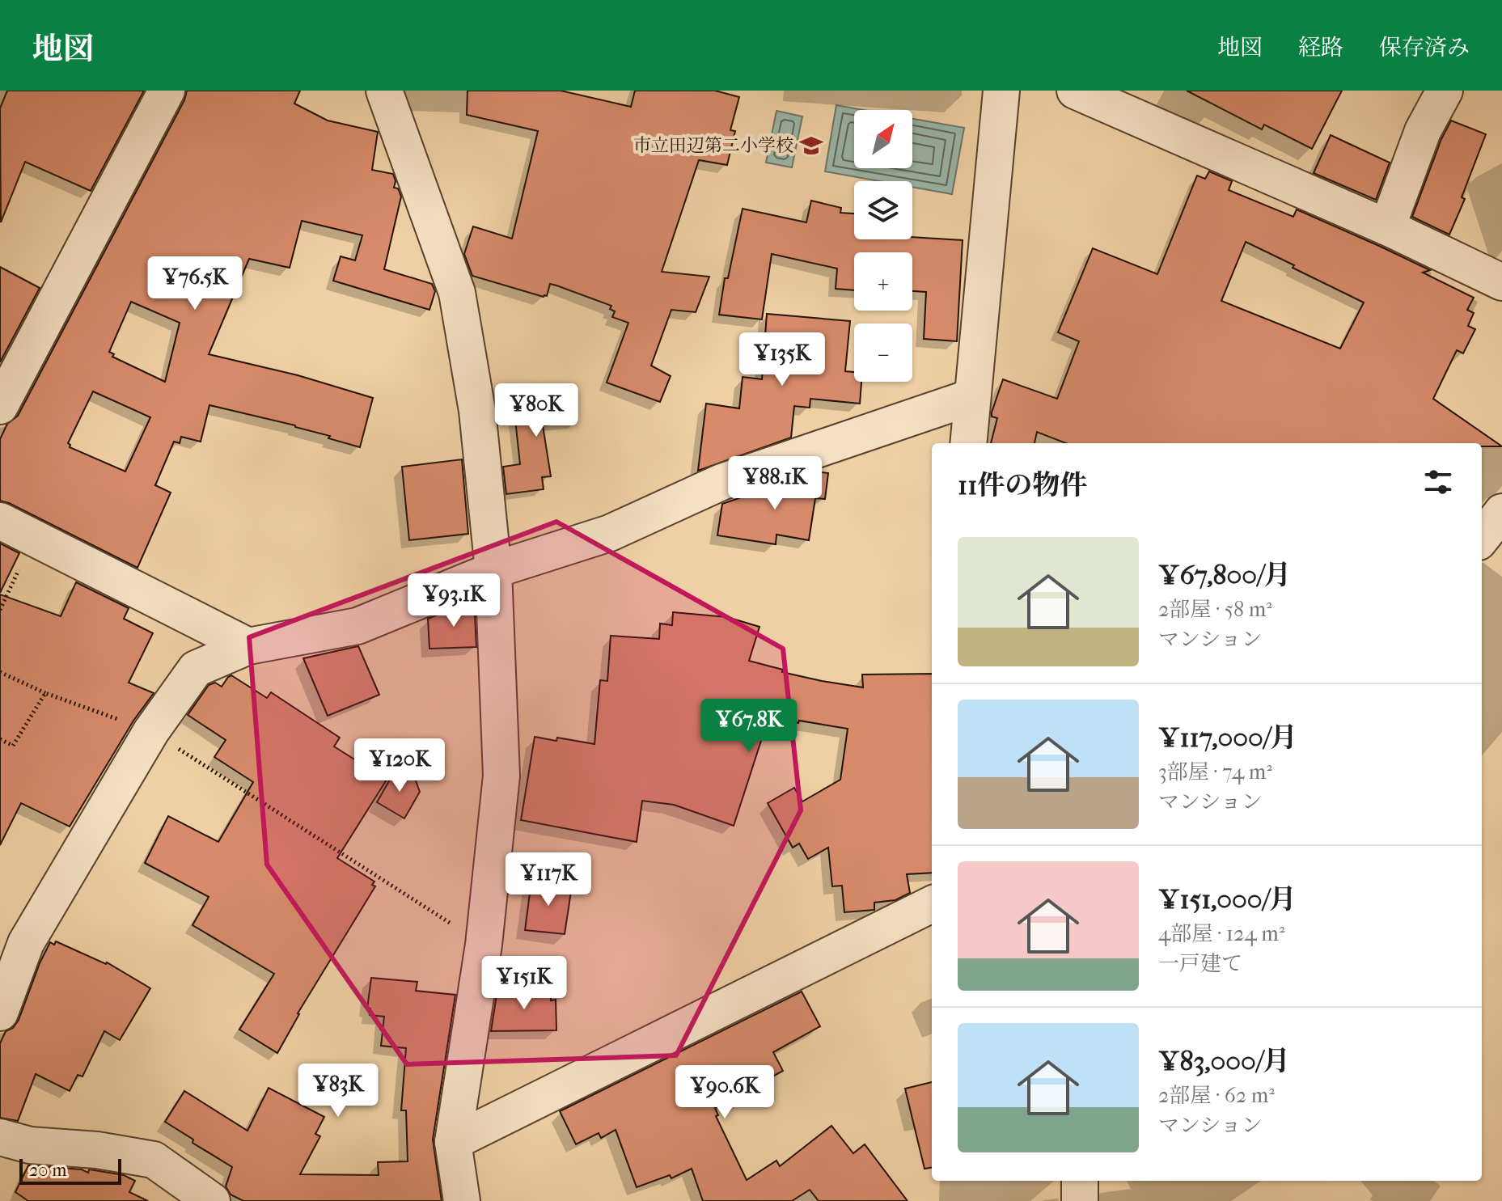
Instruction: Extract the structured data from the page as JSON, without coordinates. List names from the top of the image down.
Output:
{
  "places": {
    "school or university": ["市立田辺第二小学校"]
  },
  "scale_bar": "20 m",
  "north": "top right",
  "page": {
    "header": "地図",
    "nav": ["地図", "経路", "保存済み"],
    "map_buttons": ["+", "−"],
    "price": [
      "¥76.5K",
      "¥135K",
      "¥80K",
      "¥88.1K",
      "¥93.1K",
      "¥67.8K",
      "¥120K",
      "¥117K",
      "¥151K",
      "¥83K",
      "¥90.6K"
    ],
    "heading": "11件の物件",
    "list": [
      {
        "name": "¥67,800/月",
        "note": "2部屋 · 58 m² · マンション"
      },
      {
        "name": "¥117,000/月",
        "note": "3部屋 · 74 m² · マンション"
      },
      {
        "name": "¥151,000/月",
        "note": "4部屋 · 124 m² · 一戸建て"
      },
      {
        "name": "¥83,000/月",
        "note": "2部屋 · 62 m² · マンション"
      }
    ],
    "scale": "20 m"
  }
}
